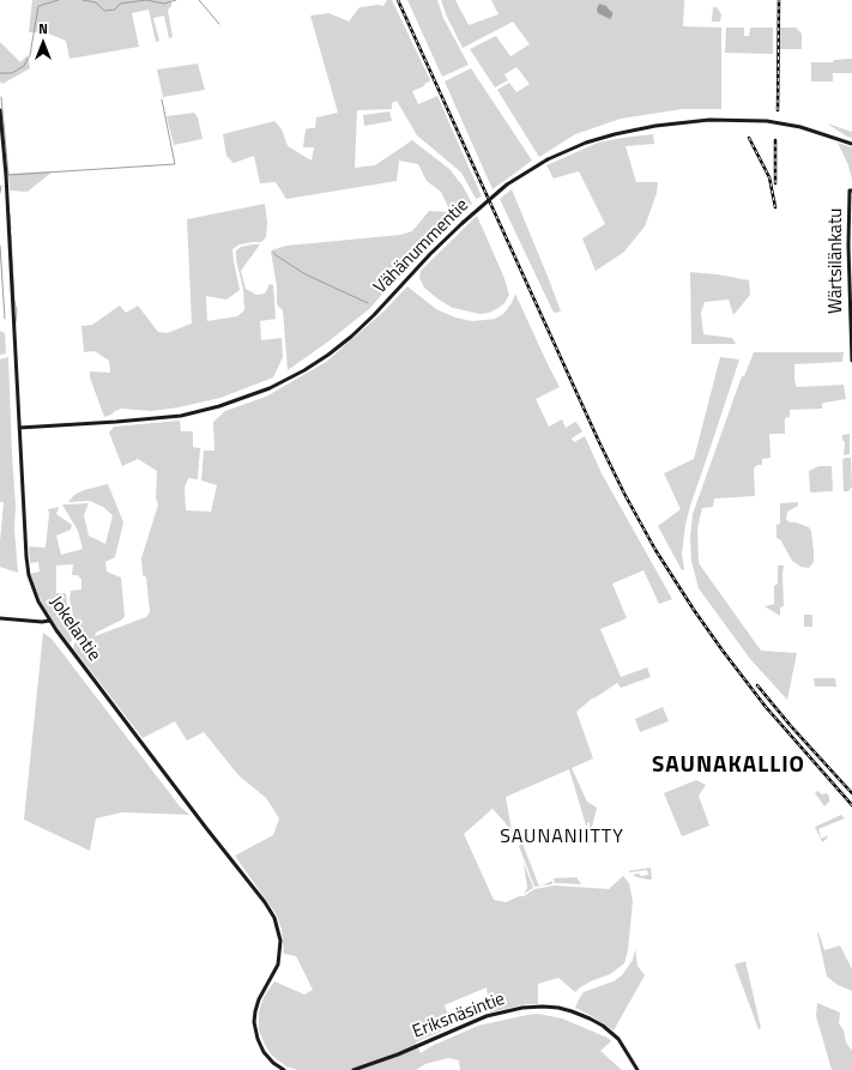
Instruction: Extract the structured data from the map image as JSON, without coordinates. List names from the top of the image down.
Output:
{
  "streets": {
    "street": [
      "Vähänummentie",
      "Wärtsilänkatu",
      "Jokelantie",
      "Eriksnäsintie"
    ]
  },
  "crossings": [
    ["Vähänummentie", "Jokelantie"]
  ],
  "districts": ["SAUNAKALLIO", "SAUNANIITTY"],
  "north": "top"
}
